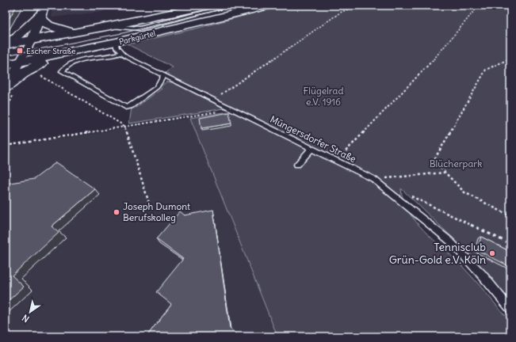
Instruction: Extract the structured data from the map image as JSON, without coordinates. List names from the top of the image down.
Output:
{
  "streets": {
    "main road": ["Parkgürtel"],
    "lane": ["Müngersdorfer Straße"]
  },
  "parks": ["Flügelrad e.V. 1916", "Blücherpark"],
  "places": {
    "transit": ["Escher Straße"],
    "other": ["Joseph Dumont Berufskolleg", "Tennisclub Grün-Gold e.V. Köln"]
  },
  "north": "bottom left"
}
